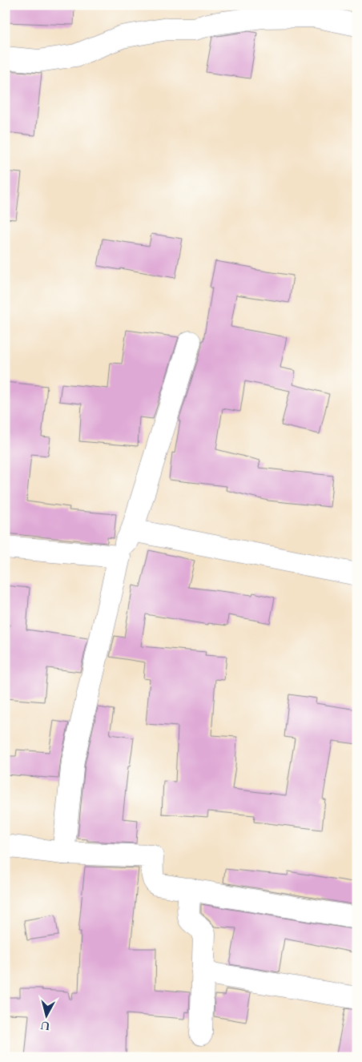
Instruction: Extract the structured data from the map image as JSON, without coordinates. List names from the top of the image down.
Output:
{
  "north": "bottom"
}
